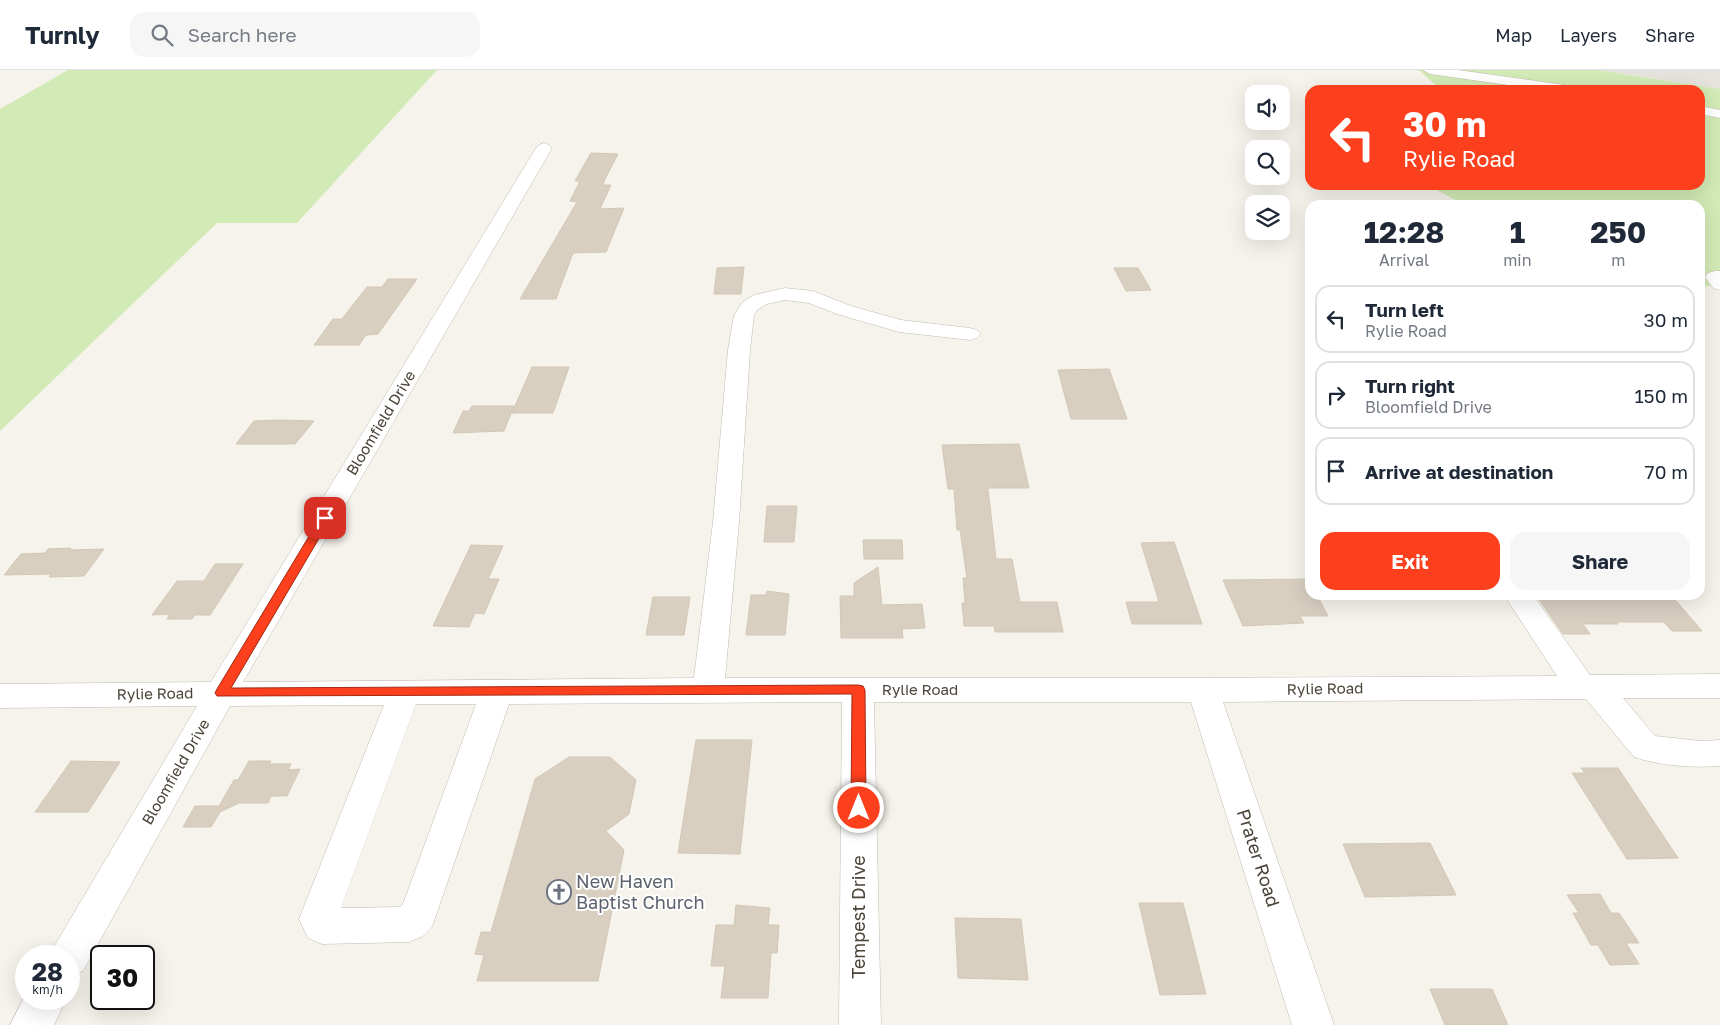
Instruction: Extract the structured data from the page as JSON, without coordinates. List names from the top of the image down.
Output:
{
  "streets": {
    "street": [
      "Bloomfield Drive",
      "Rylie Road",
      "Prater Road",
      "Tempest Drive"
    ]
  },
  "crossings": [
    ["Bloomfield Drive", "Rylie Road"],
    ["Rylie Road", "Prater Road"],
    ["Rylie Road", "Tempest Drive"]
  ],
  "places": {
    "church": ["New Haven Baptist Church"]
  },
  "page": {
    "header": "Turnly",
    "search": "Search here",
    "nav": ["Map", "Layers", "Share"],
    "turn": ["30 m", "Rylie Road"],
    "eta": [
      "12:28",
      "Arrival",
      "1",
      "min",
      "250",
      "m"
    ],
    "list": [
      {
        "name": "Turn left",
        "note": "Rylie Road",
        "value": "30 m"
      },
      {
        "name": "Turn right",
        "note": "Bloomfield Drive",
        "value": "150 m"
      },
      {
        "name": "Arrive at destination",
        "value": "70 m"
      }
    ],
    "buttons": ["Exit", "Share"],
    "speed": "28 km/h",
    "limit": "30"
  }
}
